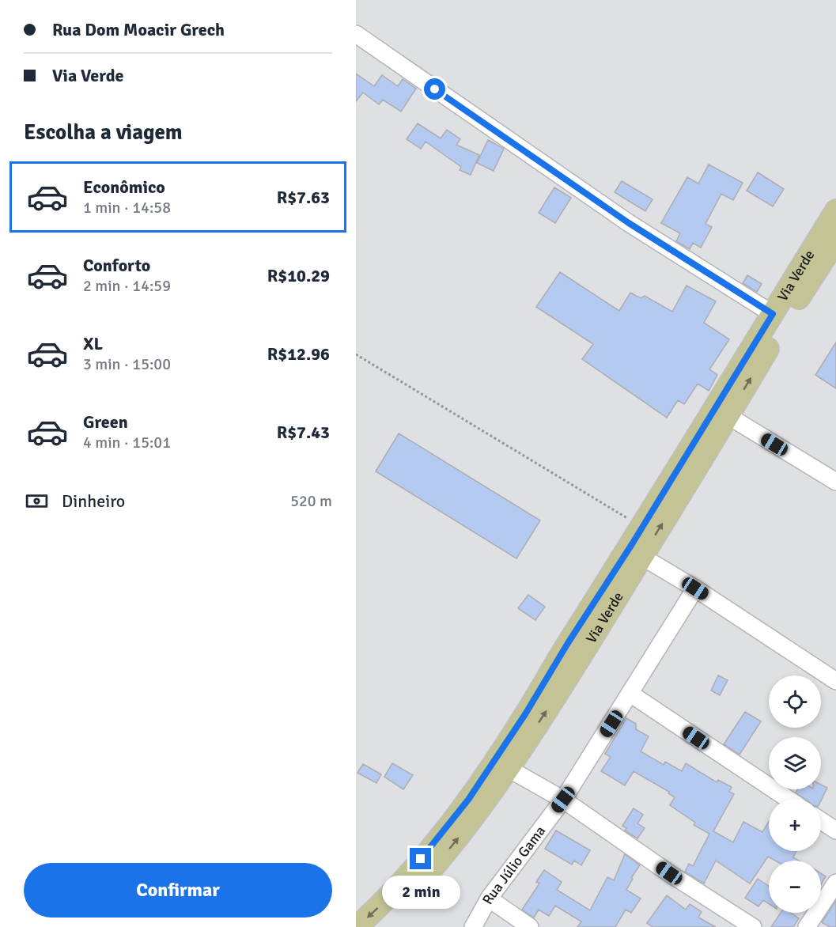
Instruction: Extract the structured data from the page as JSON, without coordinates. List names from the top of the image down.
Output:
{
  "streets": {
    "main road": ["Via Verde"],
    "street": ["Rua Júlio Gama"]
  },
  "page": {
    "banner": ["Rua Dom Moacir Grech", "Via Verde"],
    "heading": "Escolha a viagem",
    "list": [
      {
        "name": "Econômico",
        "note": "1 min · 14:58",
        "value": "R$7.63"
      },
      {
        "name": "Conforto",
        "note": "2 min · 14:59",
        "value": "R$10.29"
      },
      {
        "name": "XL",
        "note": "3 min · 15:00",
        "value": "R$12.96"
      },
      {
        "name": "Green",
        "note": "4 min · 15:01",
        "value": "R$7.43"
      }
    ],
    "pay": ["Dinheiro", "520 m"],
    "map_buttons": ["+", "−"],
    "buttons": "Confirmar",
    "bubble": "2 min"
  }
}
